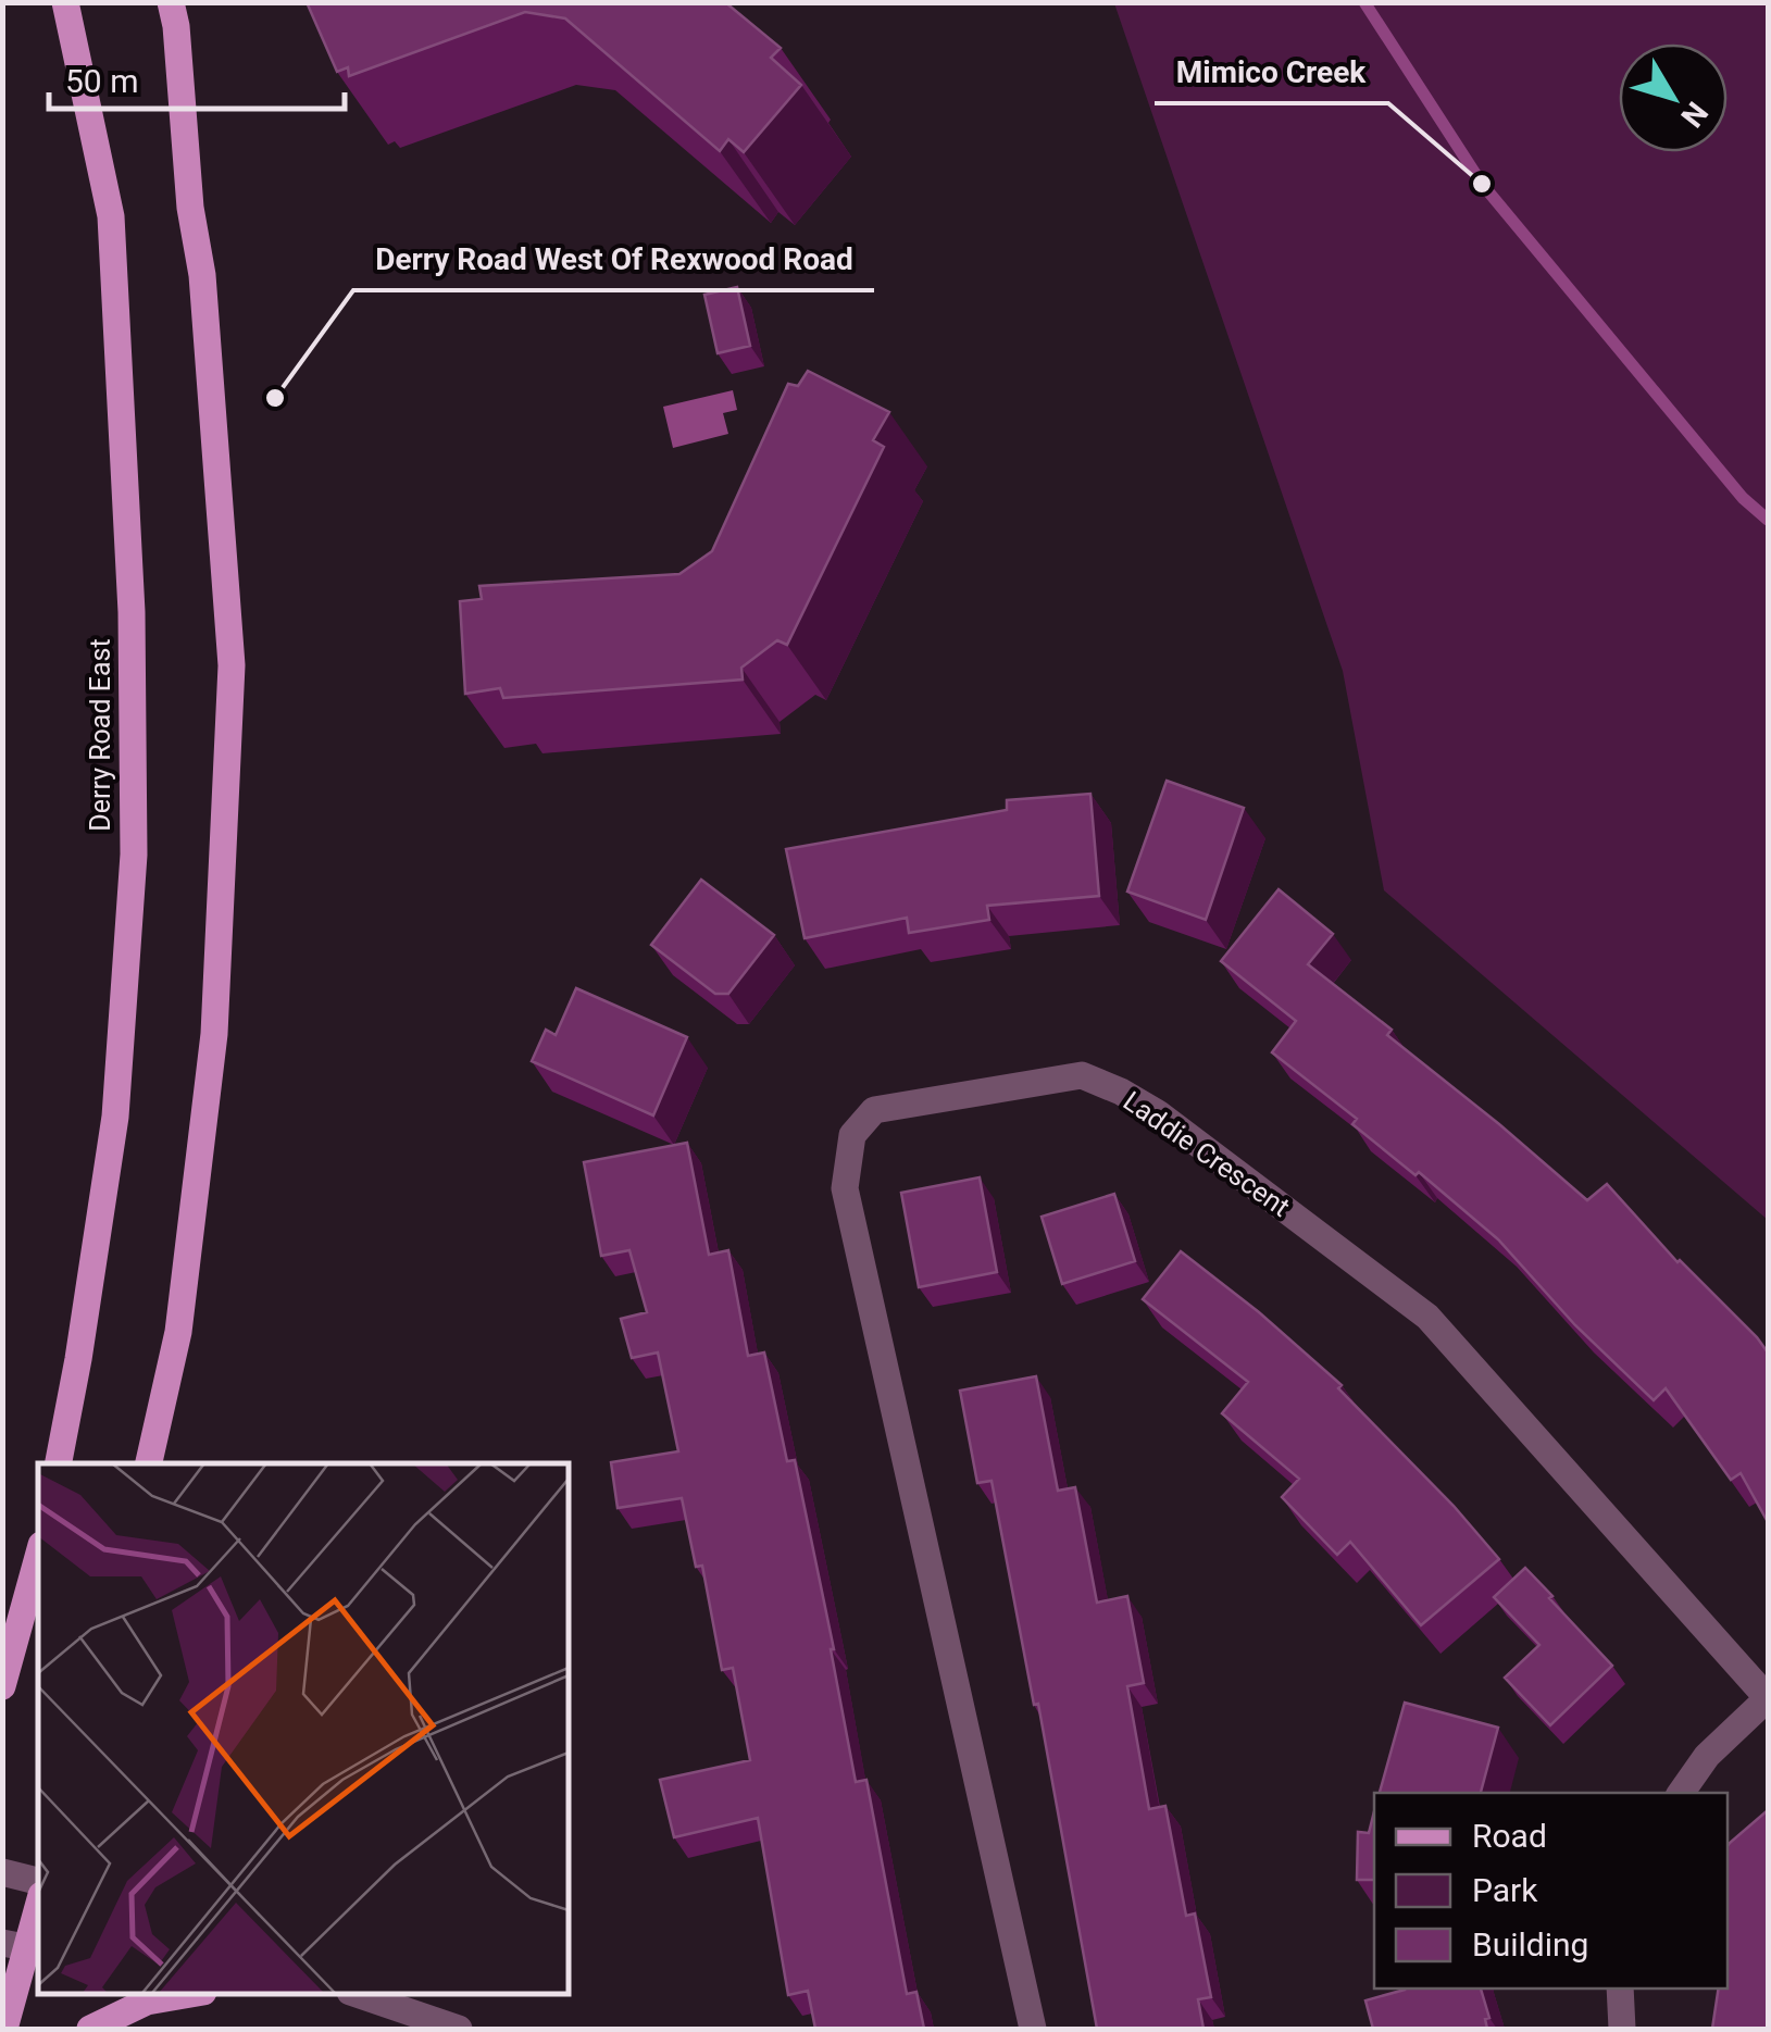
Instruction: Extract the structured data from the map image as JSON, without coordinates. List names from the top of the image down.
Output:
{
  "streets": {
    "main road": ["Derry Road East"],
    "street": ["Laddie Crescent"]
  },
  "places": ["Mimico Creek", "Derry Road West Of Rexwood Road"],
  "legend": ["Road", "Park", "Building"],
  "scale_bar": "50 m",
  "north": "bottom right"
}
